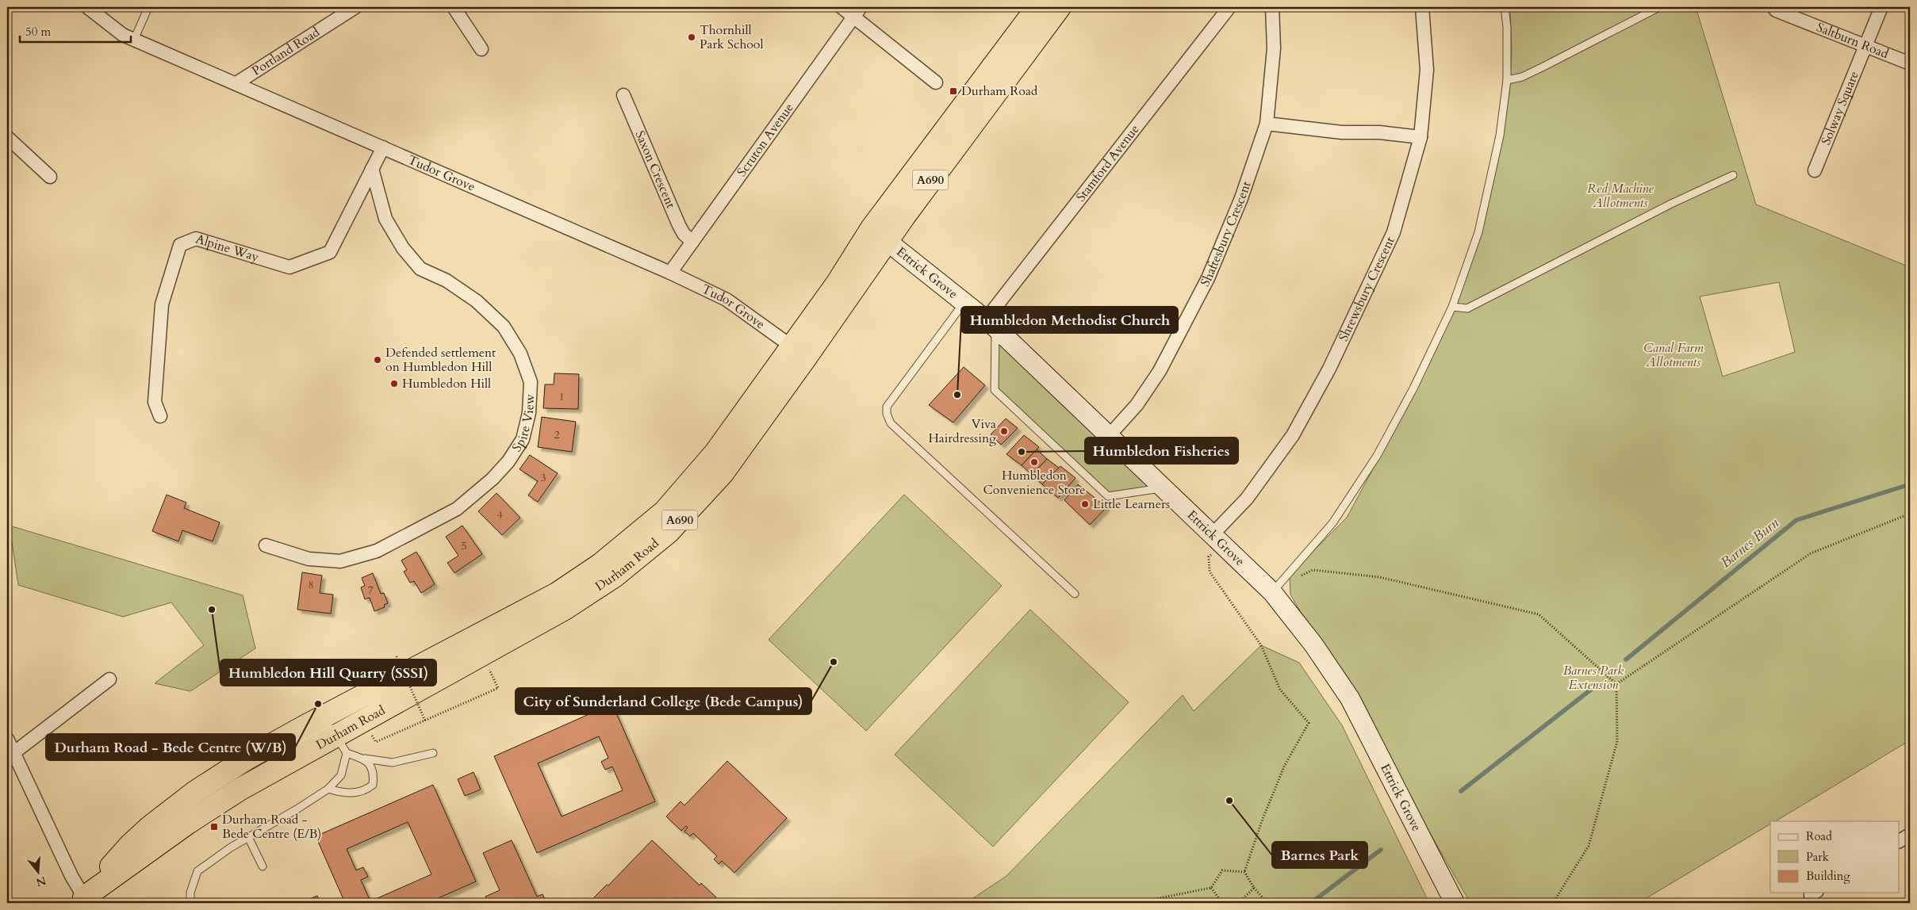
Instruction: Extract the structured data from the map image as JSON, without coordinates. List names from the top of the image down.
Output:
{
  "streets": {
    "highway": ["A690", "Durham Road"],
    "street": [
      "Saltburn Road",
      "Portland Road",
      "Solway Square",
      "Scruton Avenue",
      "Stamford Avenue",
      "Saxon Crescent",
      "Tudor Grove",
      "Shaftesbury Crescent",
      "Alpine Way",
      "Ettrick Grove",
      "Shrewsbury Crescent",
      "Spire View"
    ]
  },
  "crossings": [
    ["Saltburn Road", "Solway Square"],
    ["Portland Road", "Tudor Grove"],
    ["Scruton Avenue", "Saxon Crescent"],
    ["Scruton Avenue", "Tudor Grove"],
    ["Stamford Avenue", "Ettrick Grove"],
    ["Tudor Grove", "Alpine Way"],
    ["Tudor Grove", "Durham Road"],
    ["Shaftesbury Crescent", "Ettrick Grove"],
    ["Alpine Way", "Spire View"],
    ["Ettrick Grove", "Shrewsbury Crescent"],
    ["Ettrick Grove", "Durham Road"]
  ],
  "water": ["Barnes Burn"],
  "parks": ["Red Machine Allotments", "Canal Farm Allotments", "Barnes Park Extension"],
  "places": {
    "other": [
      "Thornhill Park School",
      "Defended settlement on Humbledon Hill",
      "Humbledon Hill",
      "Humbledon Methodist Church",
      "Viva Hairdressing",
      "Humbledon Fisheries",
      "Humbledon Convenience Store",
      "Little Learners",
      "Humbledon Hill Quarry (SSSI)",
      "City of Sunderland College (Bede Campus)",
      "Durham Road - Bede Centre (W/B)",
      "Barnes Park"
    ],
    "transit": ["Durham Road", "Durham Road - Bede Centre (E/B)"]
  },
  "house_numbers": [
    "1",
    "2",
    "3",
    "4",
    "5",
    "8",
    "7"
  ],
  "legend": ["Road", "Park", "Building"],
  "scale_bar": "50 m",
  "north": "bottom"
}
